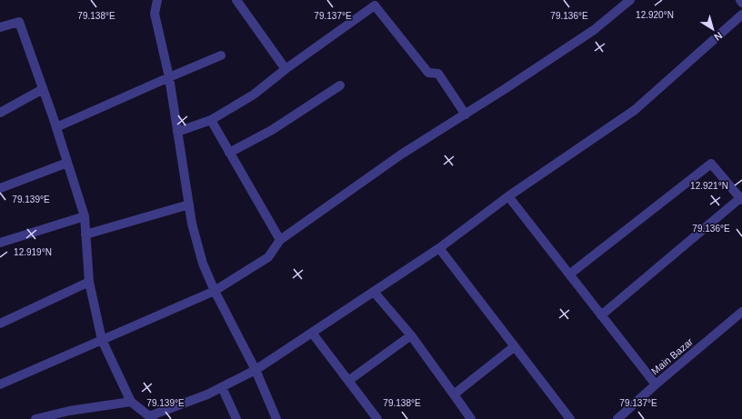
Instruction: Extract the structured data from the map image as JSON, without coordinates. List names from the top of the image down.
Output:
{
  "streets": {
    "street": ["Main Bazar"]
  },
  "north": "bottom right",
  "coordinates": [
    "12.920°N",
    "79.138°E",
    "79.137°E",
    "79.136°E",
    "12.921°N",
    "79.139°E",
    "12.919°N"
  ]
}
